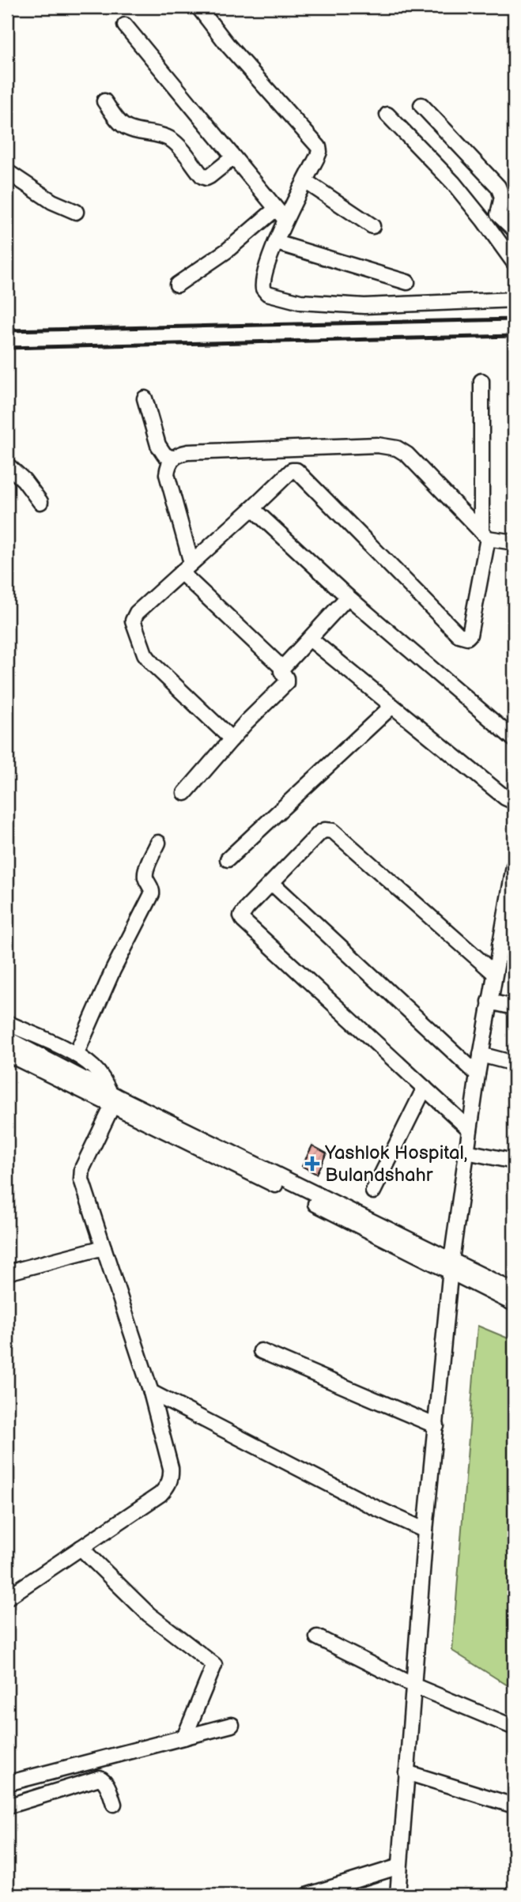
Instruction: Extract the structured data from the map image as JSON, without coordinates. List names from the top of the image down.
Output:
{
  "places": {
    "health": ["Yashlok Hospital, Bulandshahr"]
  }
}
